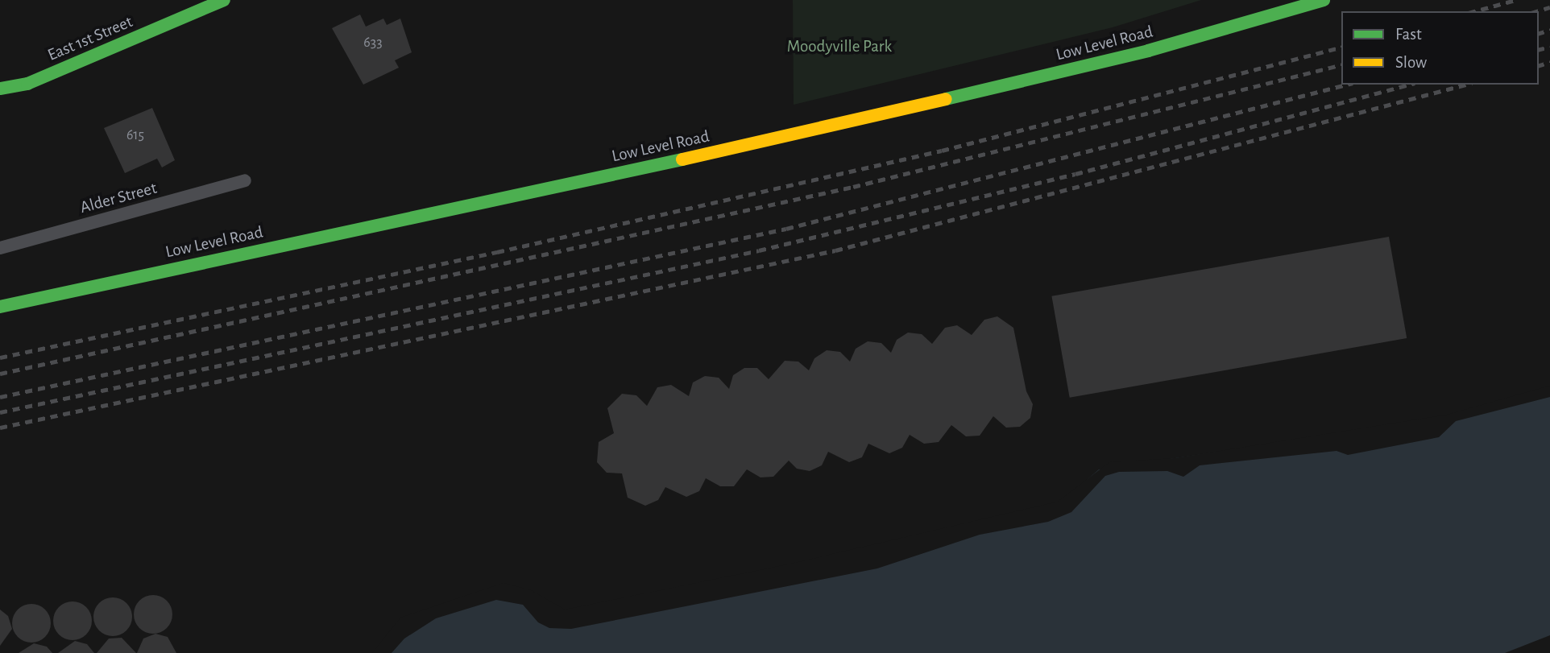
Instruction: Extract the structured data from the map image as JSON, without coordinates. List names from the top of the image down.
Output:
{
  "streets": {
    "main road": ["East 1st Street", "Low Level Road"],
    "lane": ["Alder Street"]
  },
  "parks": ["Moodyville Park"],
  "house_numbers": ["633", "615"],
  "legend": ["Fast", "Slow"]
}
